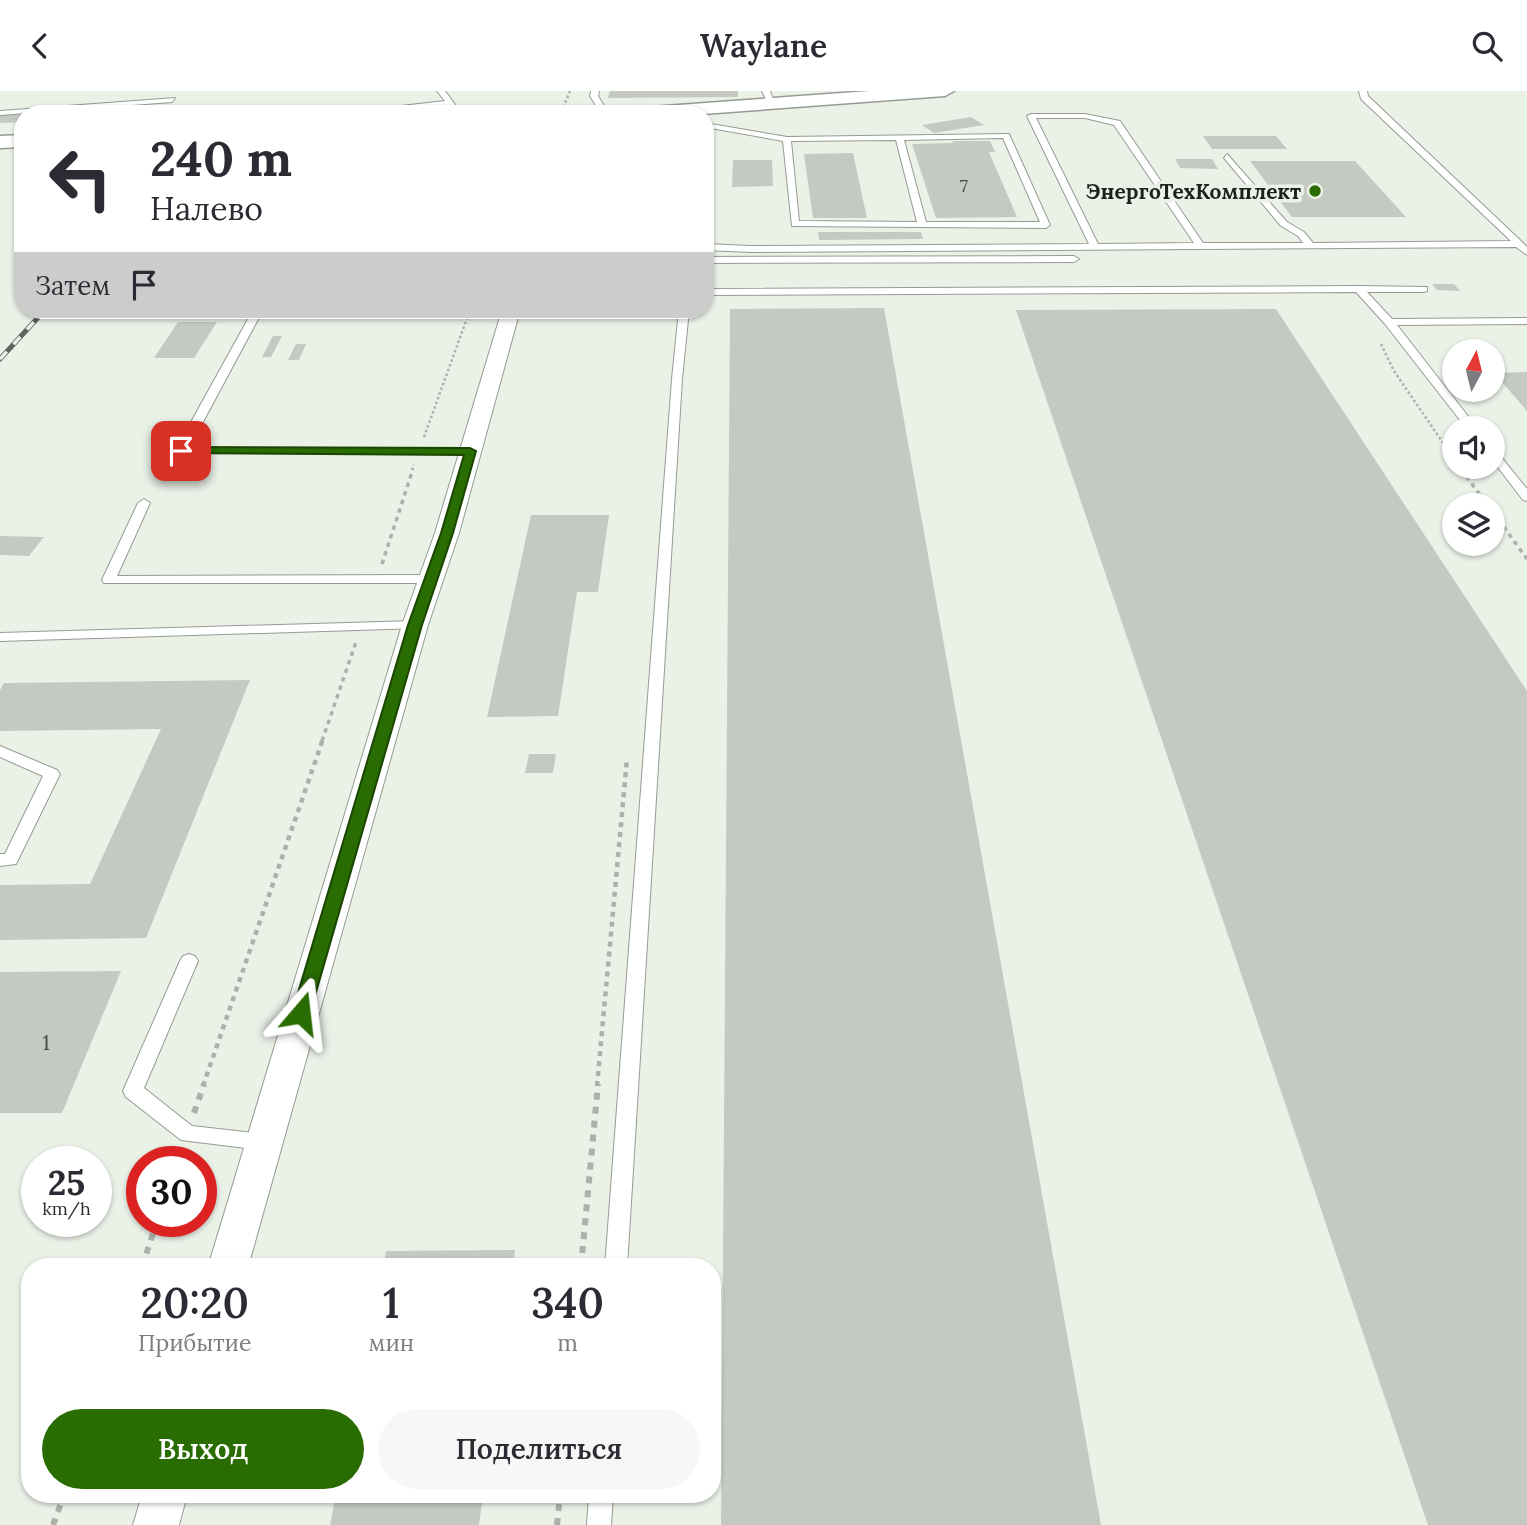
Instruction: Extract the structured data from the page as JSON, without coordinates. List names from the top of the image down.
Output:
{
  "places": ["ЭнергоТехКомплект"],
  "house_numbers": ["7", "1"],
  "north": "top",
  "page": {
    "header": "Waylane",
    "turn": ["240 m", "Налево"],
    "then": "Затем",
    "speed": "25 km/h",
    "limit": "30",
    "eta": [
      "20:20",
      "Прибытие",
      "1",
      "мин",
      "340",
      "m"
    ],
    "buttons": ["Выход", "Поделиться"]
  }
}
